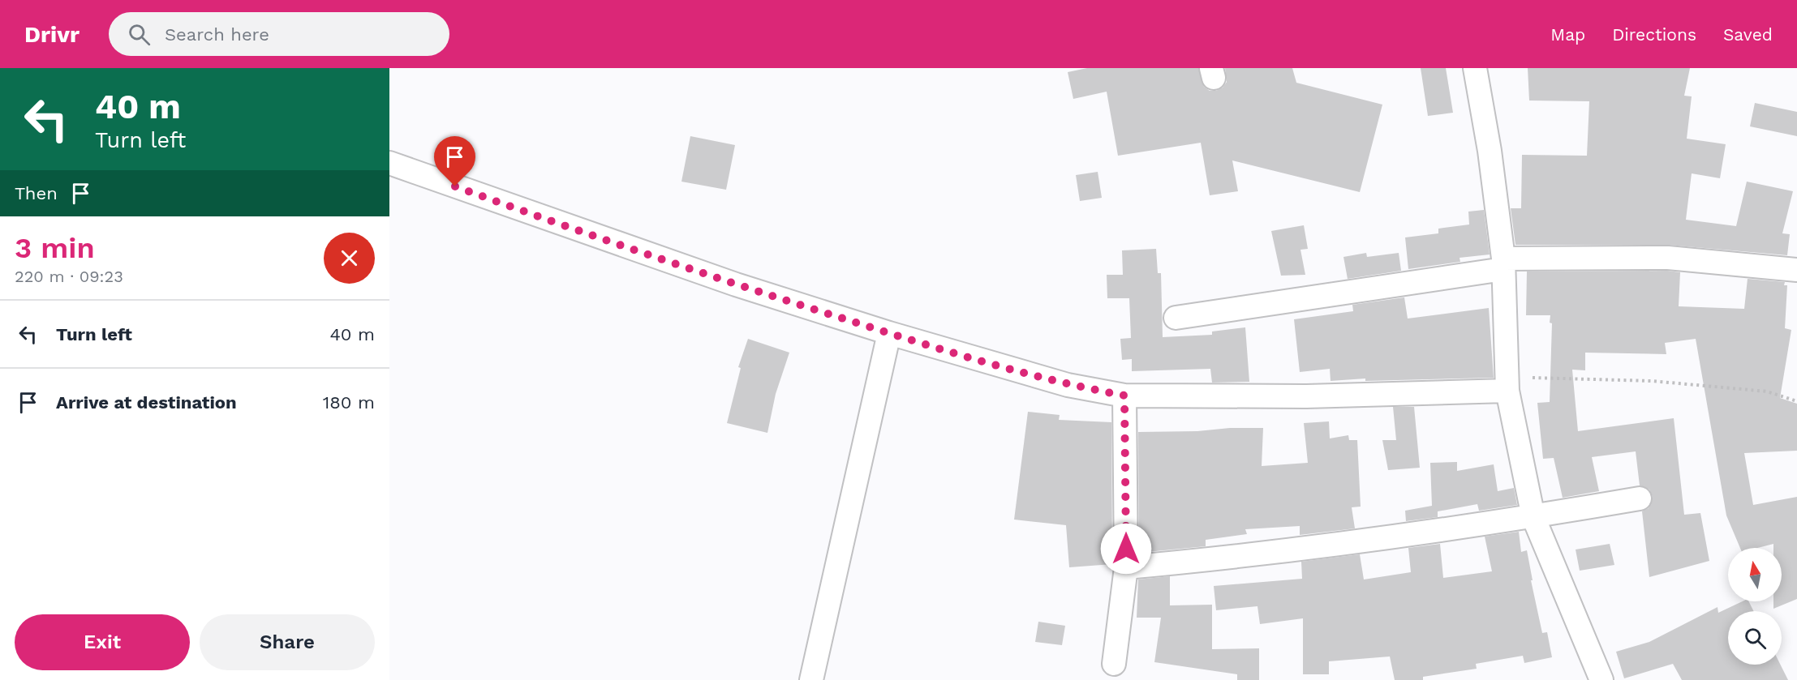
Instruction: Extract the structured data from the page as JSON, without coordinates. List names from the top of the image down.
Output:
{
  "north": "top",
  "page": {
    "header": "Drivr",
    "search": "Search here",
    "nav": ["Map", "Directions", "Saved"],
    "turn": ["40 m", "Turn left"],
    "then": "Then",
    "heading": ["3 min", "220 m · 09:23"],
    "list": [
      {
        "name": "Turn left",
        "value": "40 m"
      },
      {
        "name": "Arrive at destination",
        "value": "180 m"
      }
    ],
    "buttons": ["Exit", "Share"]
  }
}
